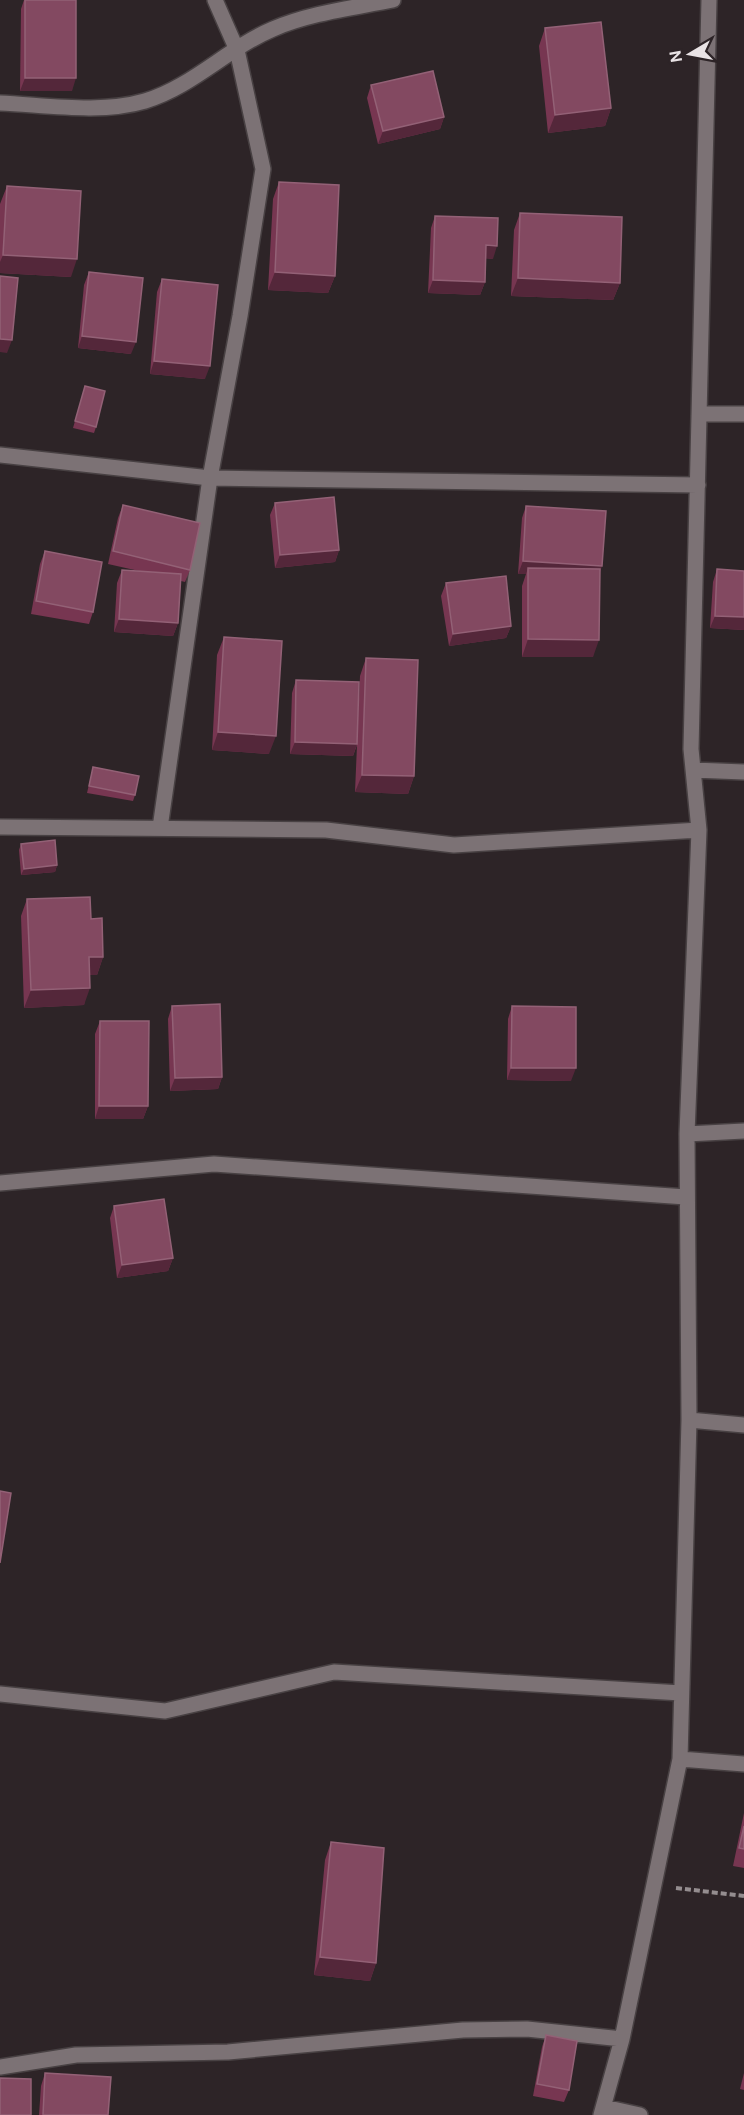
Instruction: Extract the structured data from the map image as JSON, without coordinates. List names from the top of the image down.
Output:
{
  "north": "left"
}
